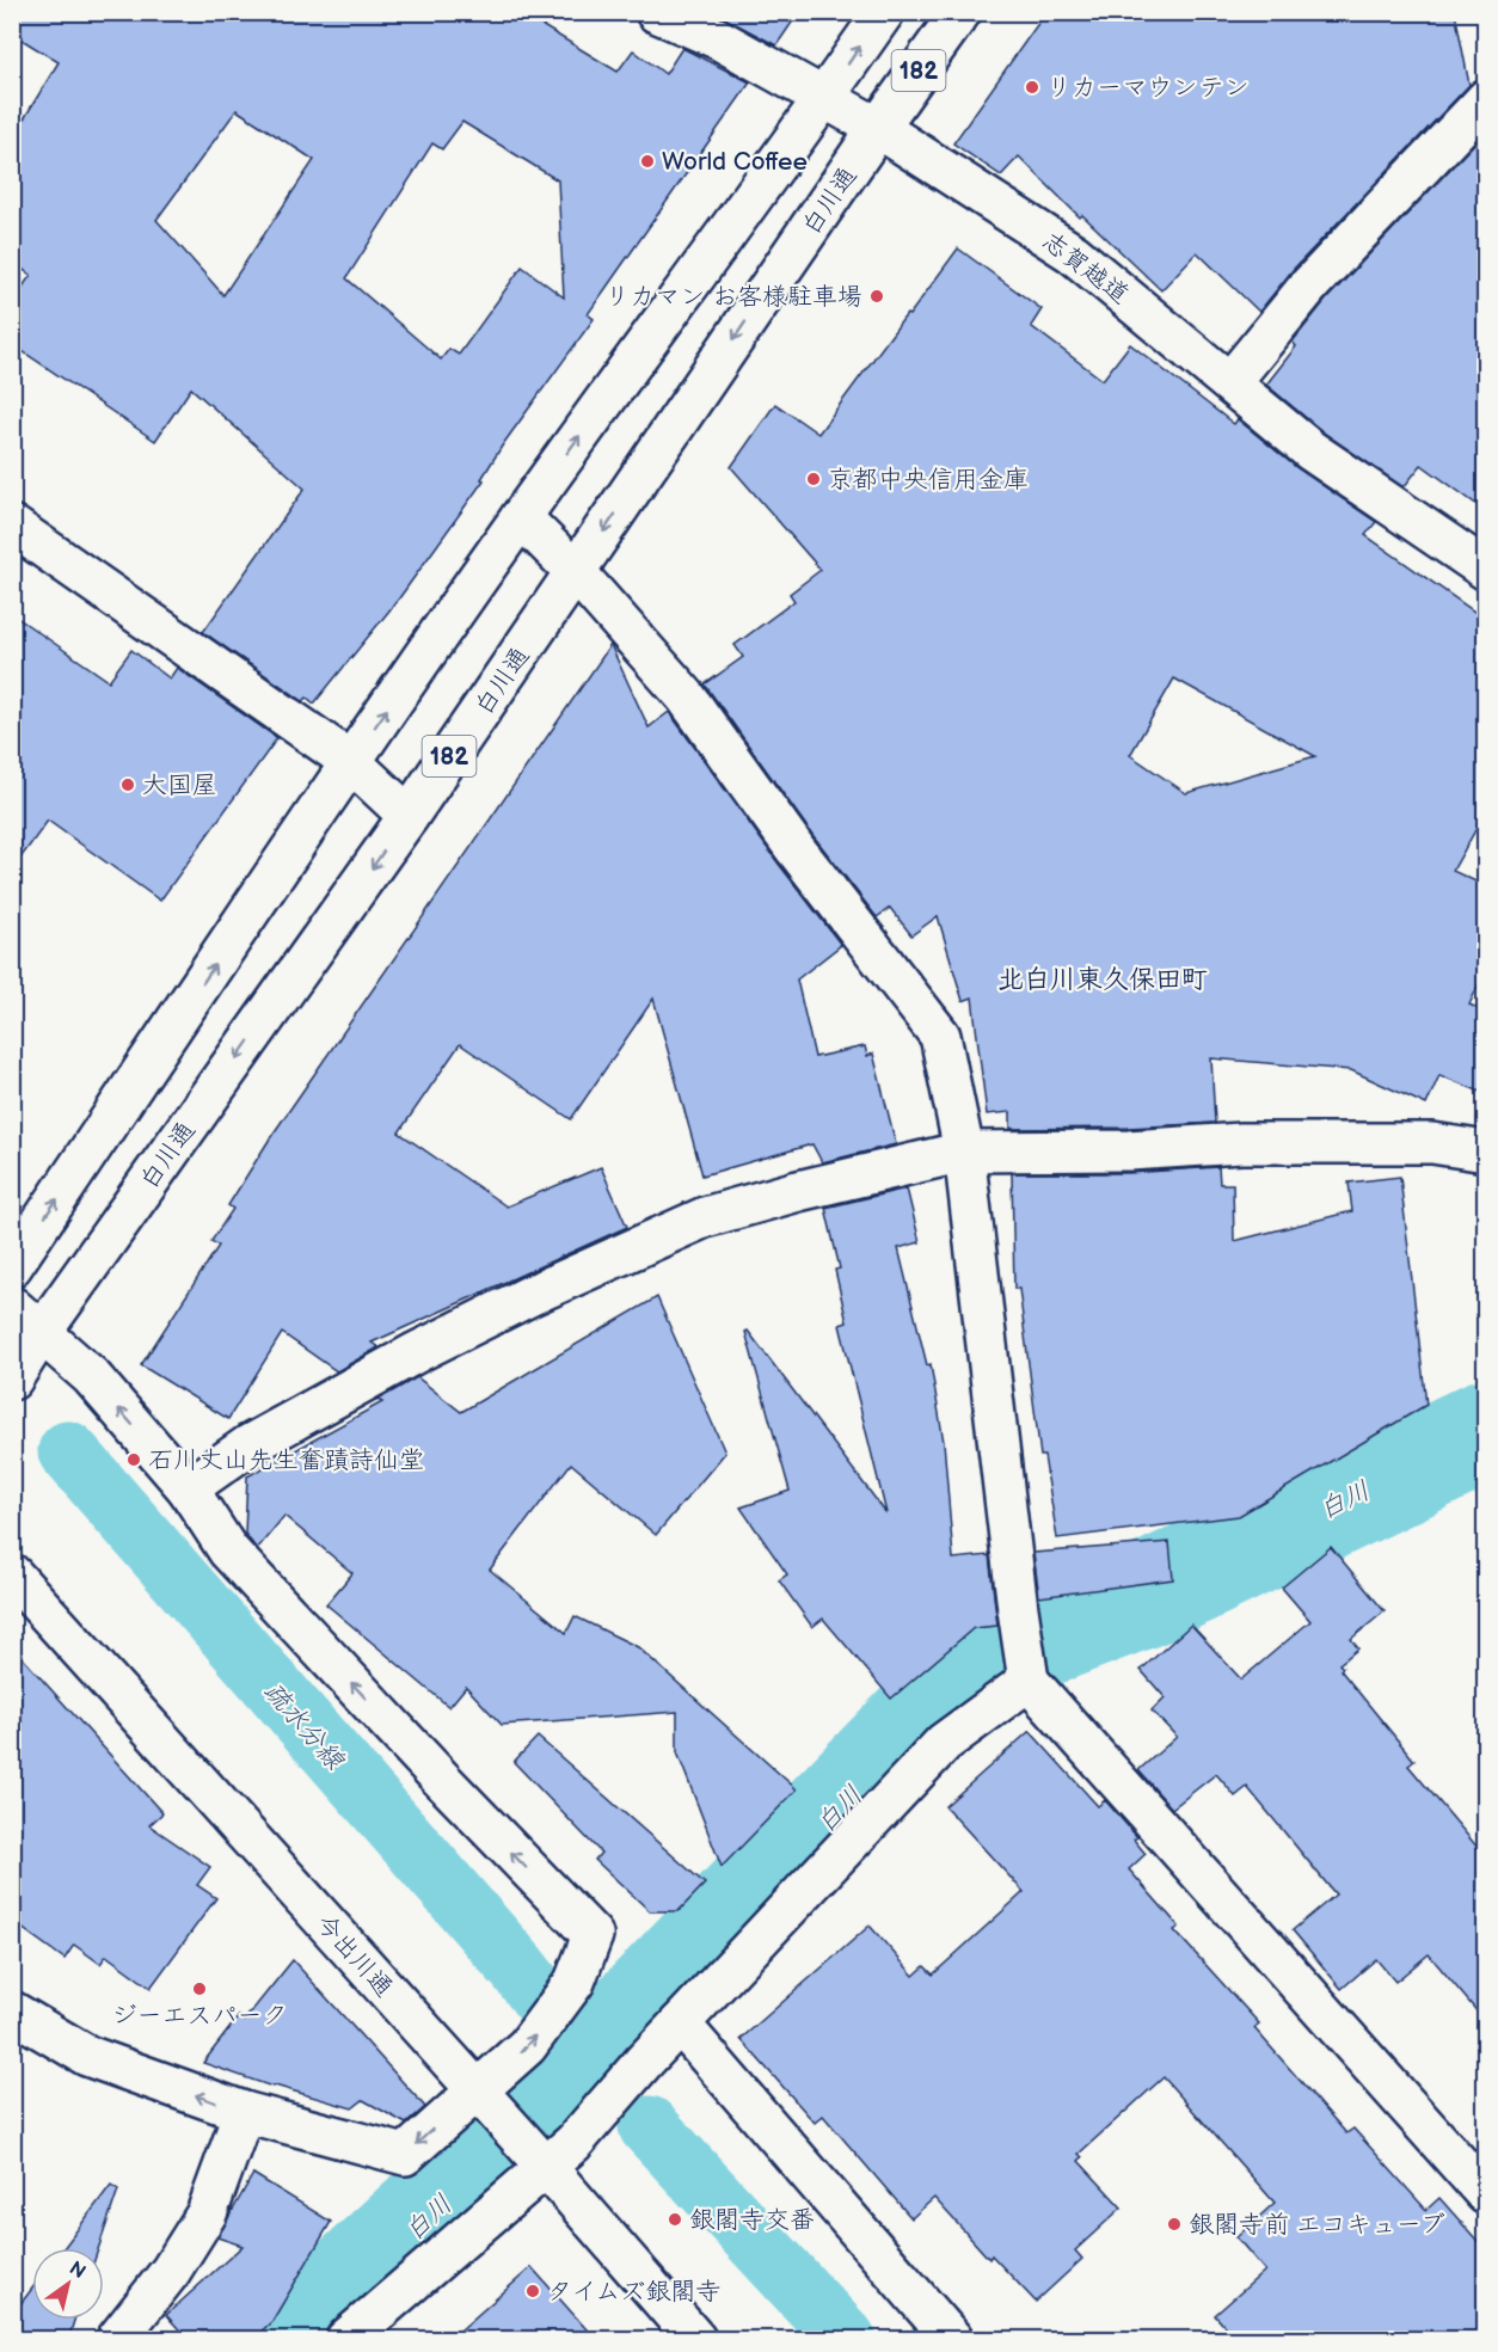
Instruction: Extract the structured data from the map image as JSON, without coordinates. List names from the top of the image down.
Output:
{
  "streets": {
    "street": [
      "182",
      "白川通",
      "志賀越道",
      "今出川通"
    ]
  },
  "crossings": [
    ["182", "志賀越道"],
    ["白川通", "志賀越道"]
  ],
  "districts": ["北白川東久保田町"],
  "water": ["白川", "疏水分線"],
  "places": [
    "リカーマウンテン",
    "World Coffee",
    "リカマン お客様駐車場",
    "京都中央信用金庫",
    "大国屋",
    "石川丈山先生奮蹟詩仙堂",
    "ジーエスパーク",
    "銀閣寺交番",
    "銀閣寺前 エコキューブ",
    "タイムズ銀閣寺"
  ],
  "north": "top right"
}
